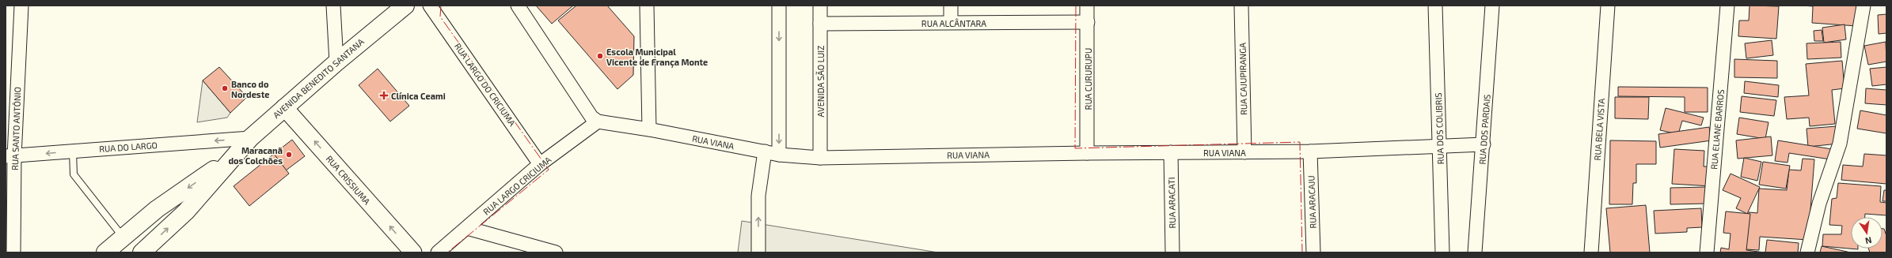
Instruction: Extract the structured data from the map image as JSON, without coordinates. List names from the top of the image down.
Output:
{
  "streets": {
    "main road": ["AVENIDA BENEDITO SANTANA"],
    "street": [
      "RUA ALCÂNTARA",
      "RUA CURURUPU",
      "RUA CAJUPIRANGA",
      "AVENIDA SÃO LUIZ",
      "RUA LARGO DO CRICIUMA",
      "RUA SANTO ANTÔNIO",
      "RUA DOS COLIBRIS",
      "RUA DOS PARDAIS",
      "RUA BELA VISTA",
      "RUA ELIANE BARROS",
      "RUA VIANA",
      "RUA DO LARGO",
      "RUA CRISSIUMA",
      "RUA LARGO CRICIUMA",
      "RUA ARACAJU",
      "RUA ARACATI"
    ]
  },
  "crossings": [
    ["RUA ALCÂNTARA", "RUA CURURUPU"],
    ["RUA ALCÂNTARA", "AVENIDA SÃO LUIZ"],
    ["AVENIDA BENEDITO SANTANA", "RUA DO LARGO"],
    ["AVENIDA BENEDITO SANTANA", "RUA CRISSIUMA"],
    ["RUA CURURUPU", "RUA VIANA"],
    ["RUA CAJUPIRANGA", "RUA VIANA"],
    ["AVENIDA SÃO LUIZ", "RUA VIANA"],
    ["RUA LARGO DO CRICIUMA", "RUA LARGO CRICIUMA"],
    ["RUA SANTO ANTÔNIO", "RUA DO LARGO"],
    ["RUA DOS COLIBRIS", "RUA VIANA"],
    ["RUA DOS PARDAIS", "RUA VIANA"],
    ["RUA VIANA", "RUA LARGO CRICIUMA"],
    ["RUA VIANA", "RUA ARACAJU"],
    ["RUA VIANA", "RUA ARACATI"]
  ],
  "one_way": ["RUA DO LARGO", "RUA CRISSIUMA"],
  "places": {
    "other": ["Escola Municipal Vicente de França Monte", "Banco do Nordeste", "Maracanã dos Colchões"],
    "health": ["Clínica Ceami"]
  },
  "north": "bottom"
}
